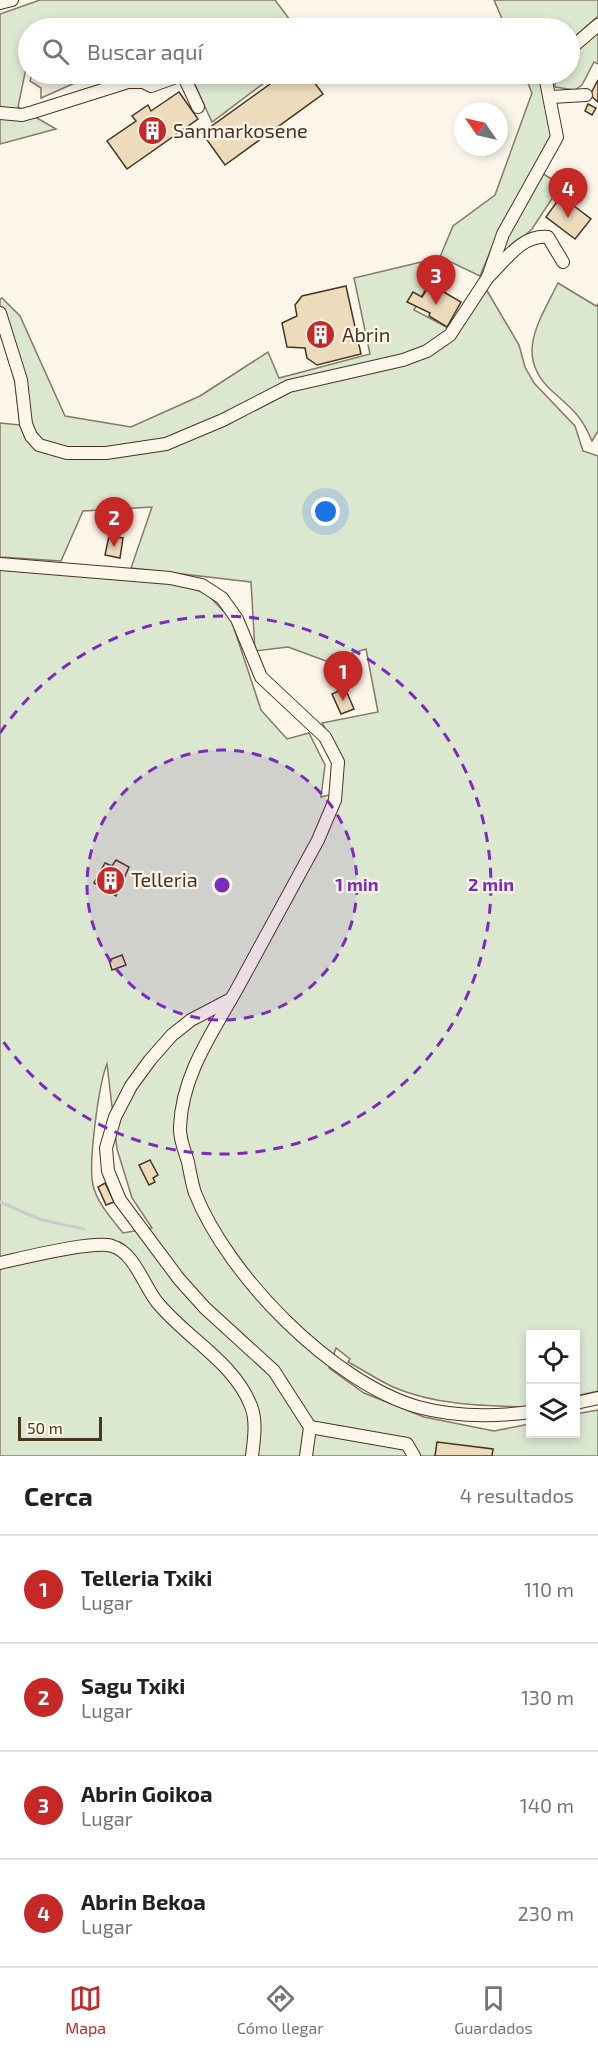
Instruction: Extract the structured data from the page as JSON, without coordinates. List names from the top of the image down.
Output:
{
  "places": {
    "building": ["Sanmarkosene", "Abrin", "Telleria"]
  },
  "scale_bar": "50 m",
  "north": "top left",
  "page": {
    "search": "Buscar aquí",
    "pins": [
      "4",
      "3",
      "2",
      "1"
    ],
    "scale": "50 m",
    "heading": ["Cerca", "4 resultados"],
    "list": [
      {
        "mark": "1",
        "name": "Telleria Txiki",
        "note": "Lugar",
        "value": "110 m"
      },
      {
        "mark": "2",
        "name": "Sagu Txiki",
        "note": "Lugar",
        "value": "130 m"
      },
      {
        "mark": "3",
        "name": "Abrin Goikoa",
        "note": "Lugar",
        "value": "140 m"
      },
      {
        "mark": "4",
        "name": "Abrin Bekoa",
        "note": "Lugar",
        "value": "230 m"
      }
    ],
    "nav": ["Mapa", "Cómo llegar", "Guardados"]
  },
  "rings": ["1 min", "2 min"]
}
